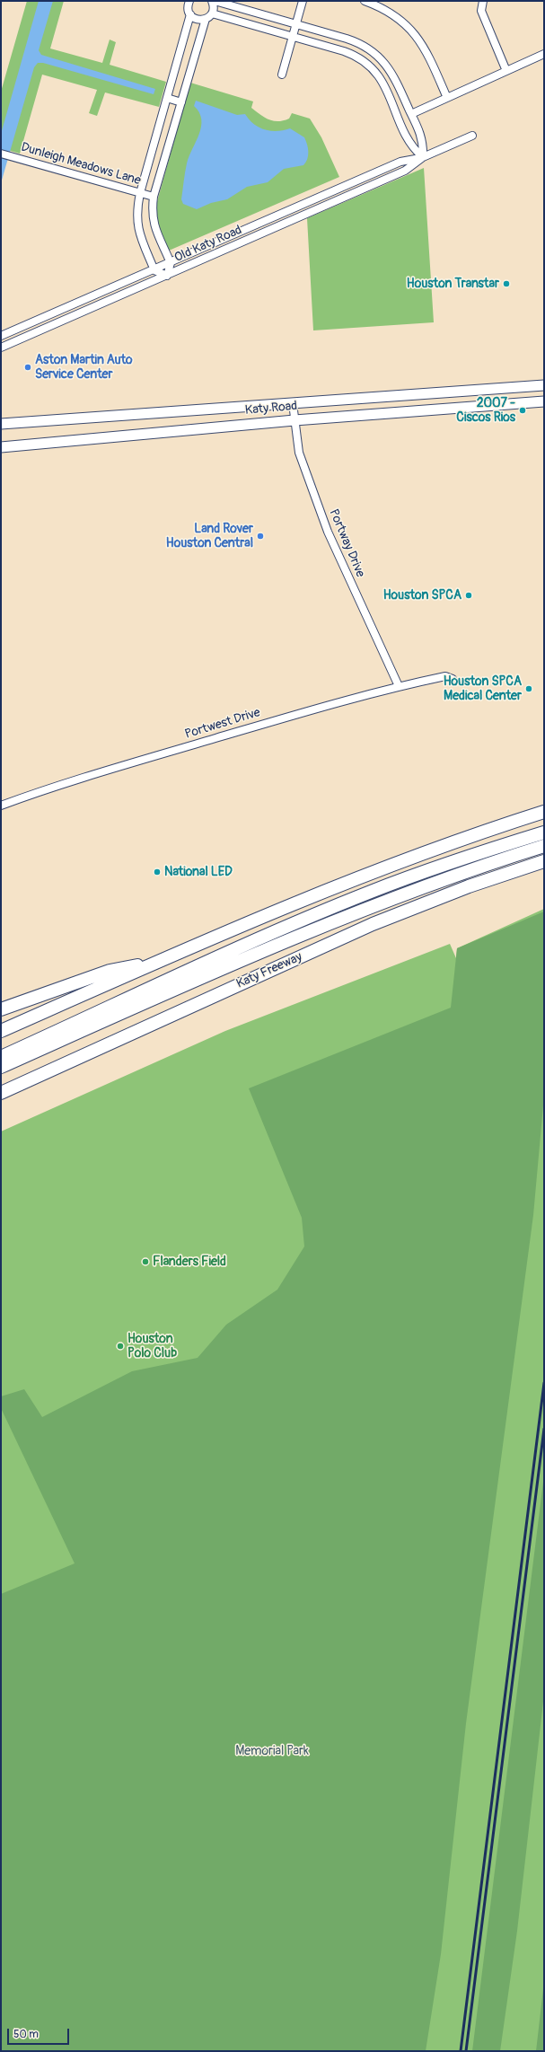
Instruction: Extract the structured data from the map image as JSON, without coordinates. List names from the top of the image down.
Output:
{
  "streets": {
    "highway": ["Katy Freeway"],
    "main road": ["Katy Road"],
    "street": [
      "Dunleigh Meadows Lane",
      "Old Katy Road",
      "Portway Drive",
      "Portwest Drive"
    ]
  },
  "crossings": [
    ["Katy Road", "Portway Drive"],
    ["Portway Drive", "Portwest Drive"]
  ],
  "parks": ["Memorial Park"],
  "places": [
    "Houston Transtar",
    "Aston Martin Auto Service Center",
    "2007 - Ciscos Rios",
    "Land Rover Houston Central",
    "Houston SPCA",
    "Houston SPCA Medical Center",
    "National LED",
    "Flanders Field",
    "Houston Polo Club"
  ],
  "scale_bar": "50 m"
}
